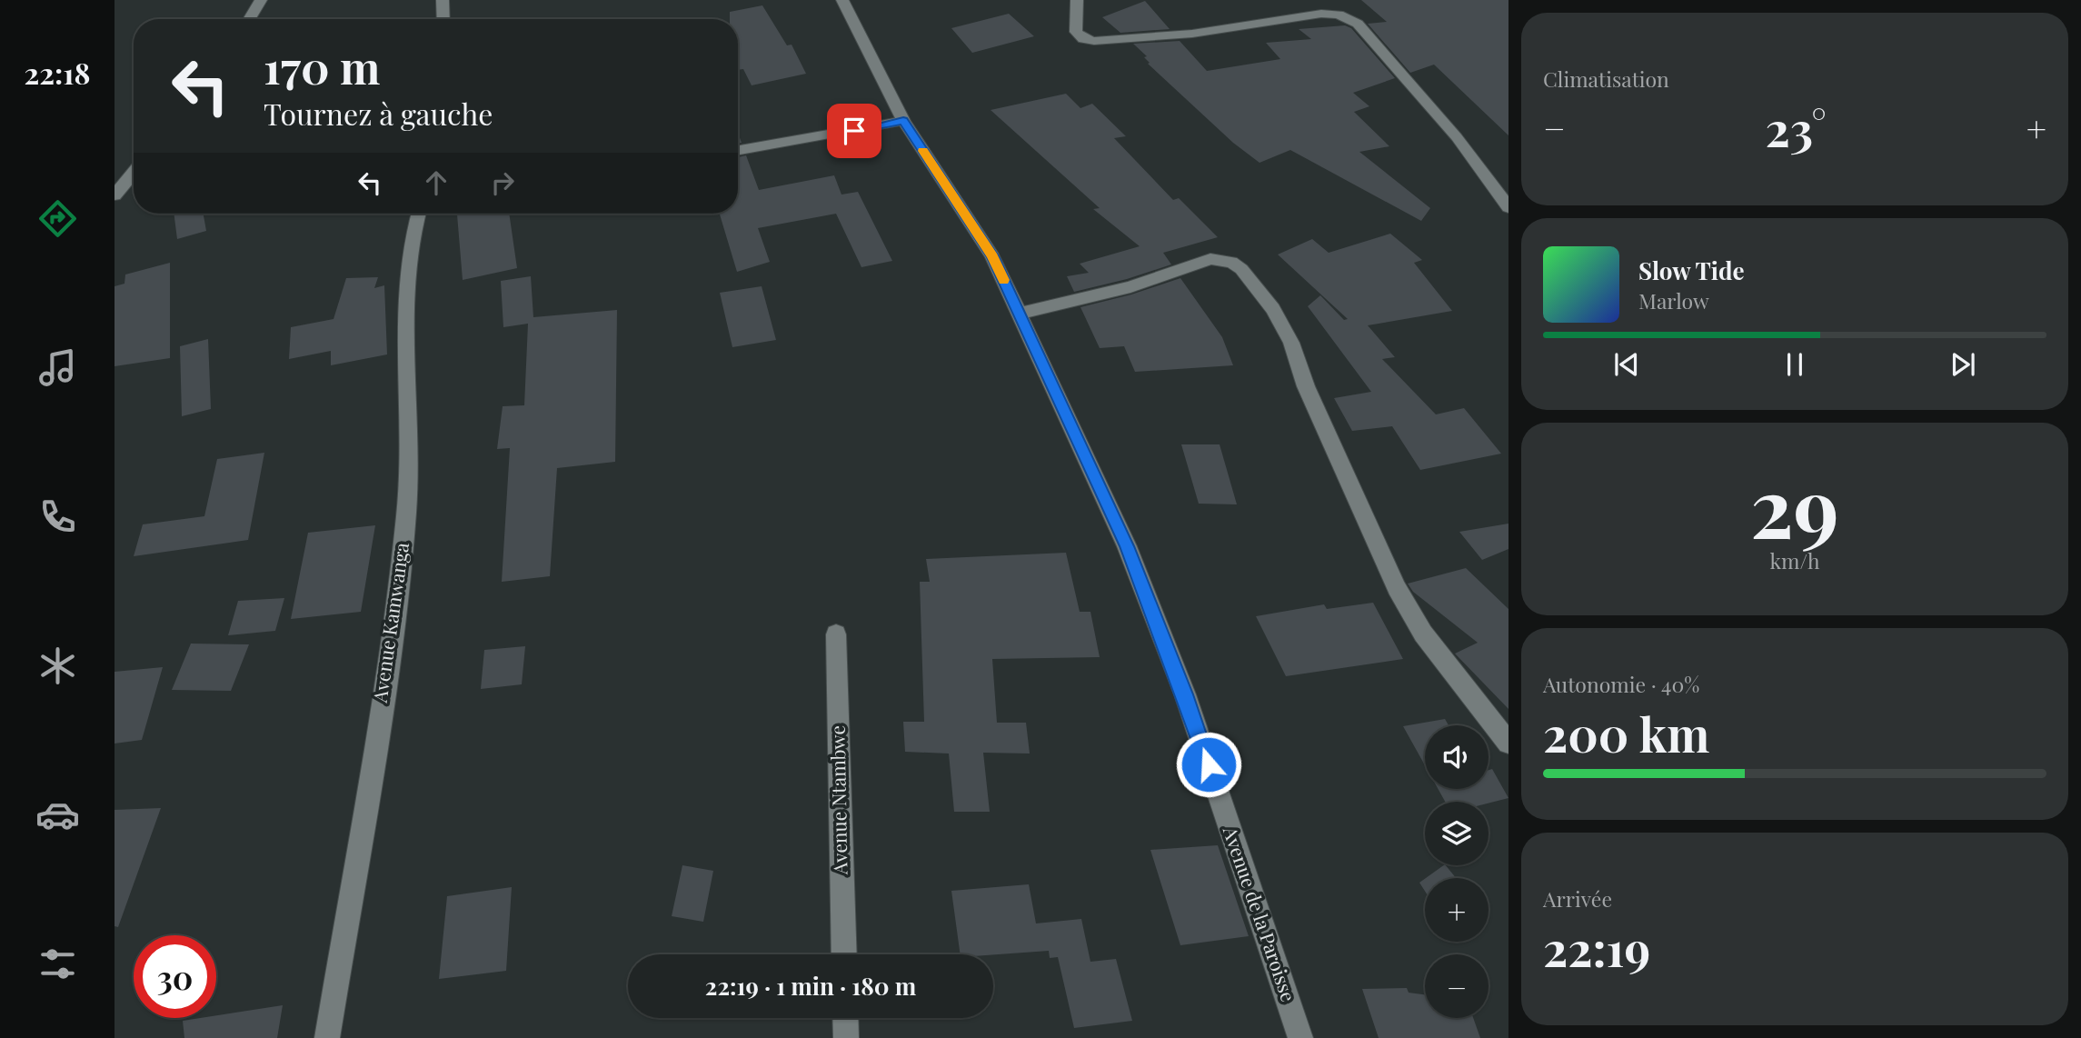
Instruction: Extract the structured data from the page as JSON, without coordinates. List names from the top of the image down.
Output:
{
  "streets": {
    "street": ["Avenue Kamwanga", "Avenue Ntambwe", "Avenue de la Paroisse"]
  },
  "page": {
    "tabs": "22:18",
    "tile": [
      "Climatisation",
      ["29", "km/h"],
      ["Autonomie · 40%", "200 km"],
      ["Arrivée", "22:19"]
    ],
    "turn": ["170 m", "Tournez à gauche"],
    "heat": ["−", "23°", "+"],
    "song": ["Slow Tide", "Marlow"],
    "map_buttons": ["+", "−"],
    "limit": "30",
    "trip": "22:19 · 1 min · 180 m"
  }
}
